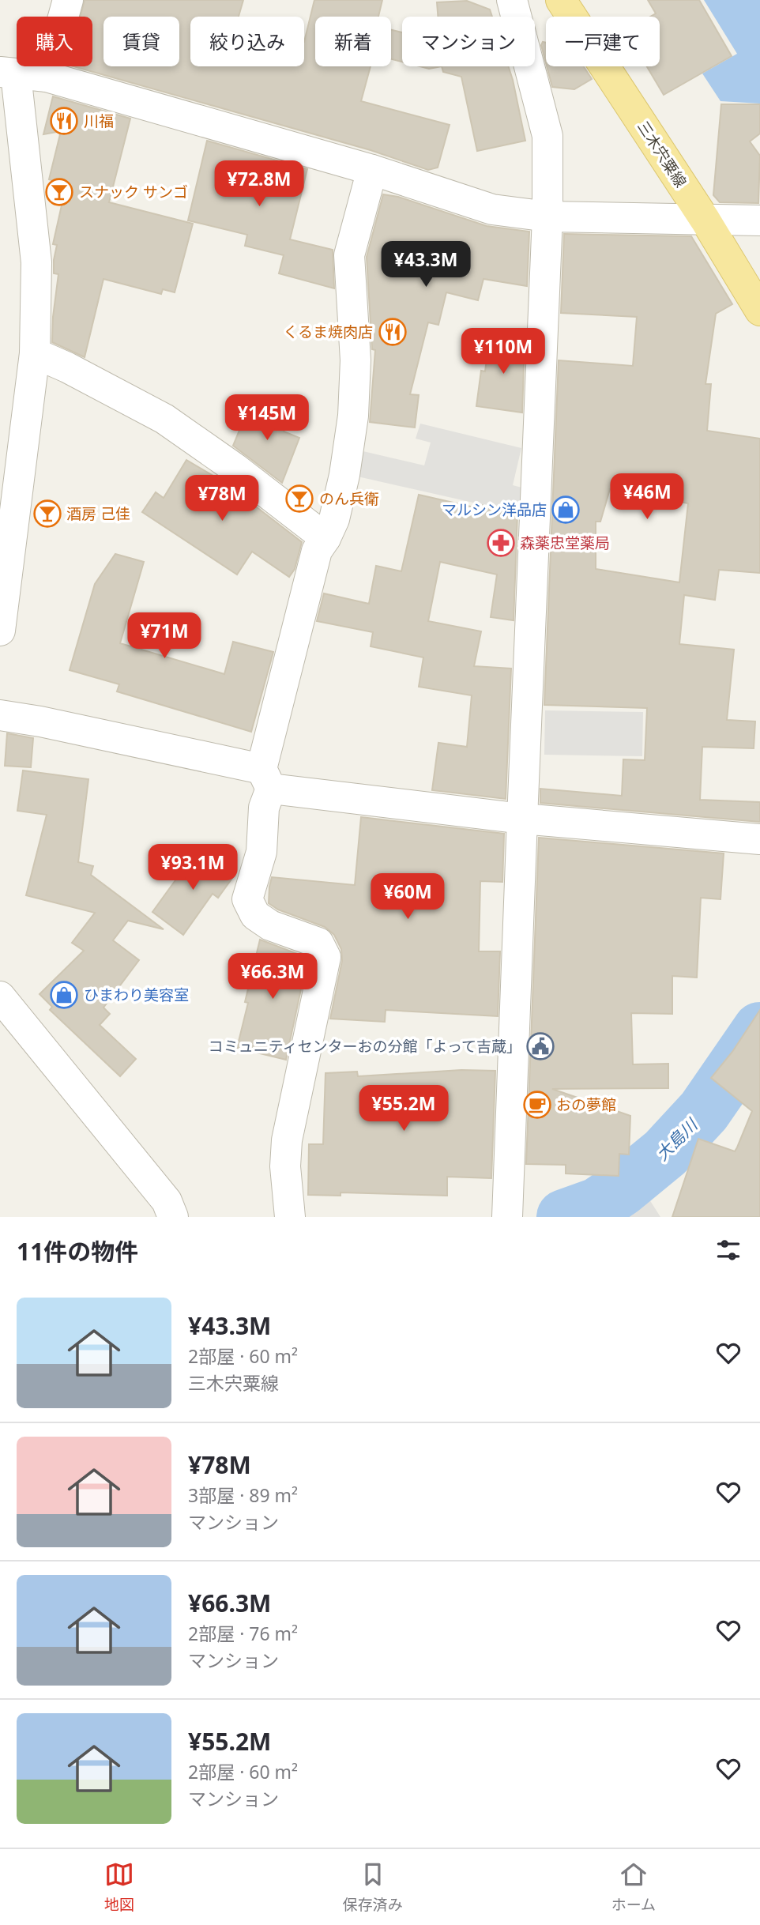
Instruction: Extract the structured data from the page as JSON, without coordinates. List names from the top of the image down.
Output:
{
  "streets": {
    "main road": ["三木宍粟線"]
  },
  "water": ["大島川"],
  "places": {
    "restaurant": ["川福", "くるま焼肉店"],
    "bar": ["スナック サンゴ", "のん兵衛", "酒房 己佳"],
    "shop": ["マルシン洋品店", "ひまわり美容室"],
    "pharmacy": ["森薬忠堂薬局"],
    "public building": ["コミュニティセンターおの分館「よって吉蔵」"],
    "cafe": ["おの夢館"]
  },
  "page": {
    "chip": [
      "購入",
      "賃貸",
      "絞り込み",
      "新着",
      "マンション",
      "一戸建て"
    ],
    "price": [
      "¥72.8M",
      "¥43.3M",
      "¥110M",
      "¥145M",
      "¥46M",
      "¥78M",
      "¥71M",
      "¥93.1M",
      "¥60M",
      "¥66.3M",
      "¥55.2M"
    ],
    "heading": "11件の物件",
    "list": [
      {
        "name": "¥43.3M",
        "note": "2部屋 · 60 m² · 三木宍粟線"
      },
      {
        "name": "¥78M",
        "note": "3部屋 · 89 m² · マンション"
      },
      {
        "name": "¥66.3M",
        "note": "2部屋 · 76 m² · マンション"
      },
      {
        "name": "¥55.2M",
        "note": "2部屋 · 60 m² · マンション"
      }
    ],
    "tabs": ["地図", "保存済み", "ホーム"]
  }
}
